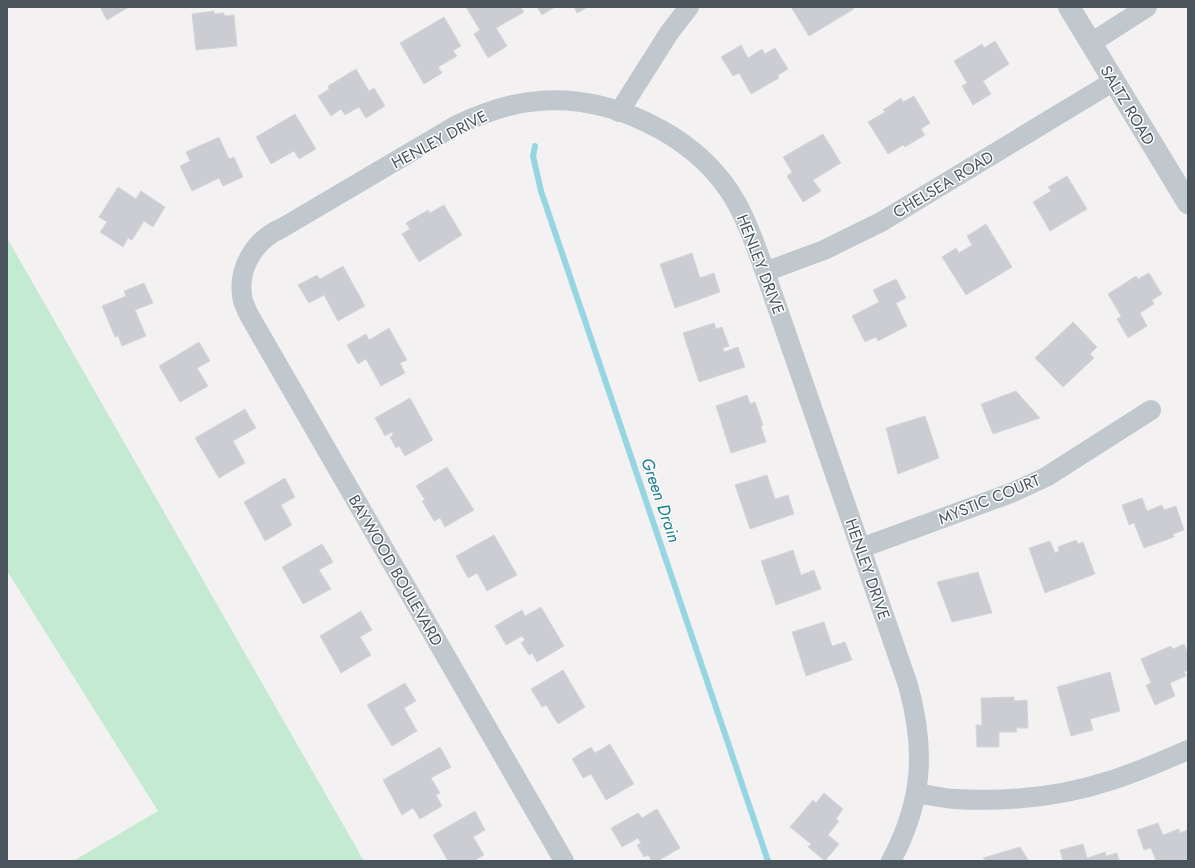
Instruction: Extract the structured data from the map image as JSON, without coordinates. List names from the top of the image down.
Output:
{
  "streets": {
    "street": [
      "SALTZ ROAD",
      "HENLEY DRIVE",
      "CHELSEA ROAD",
      "MYSTIC COURT",
      "BAYWOOD BOULEVARD"
    ]
  },
  "crossings": [
    ["SALTZ ROAD", "CHELSEA ROAD"],
    ["HENLEY DRIVE", "CHELSEA ROAD"],
    ["HENLEY DRIVE", "MYSTIC COURT"],
    ["HENLEY DRIVE", "BAYWOOD BOULEVARD"]
  ],
  "water": ["Green Drain"]
}
